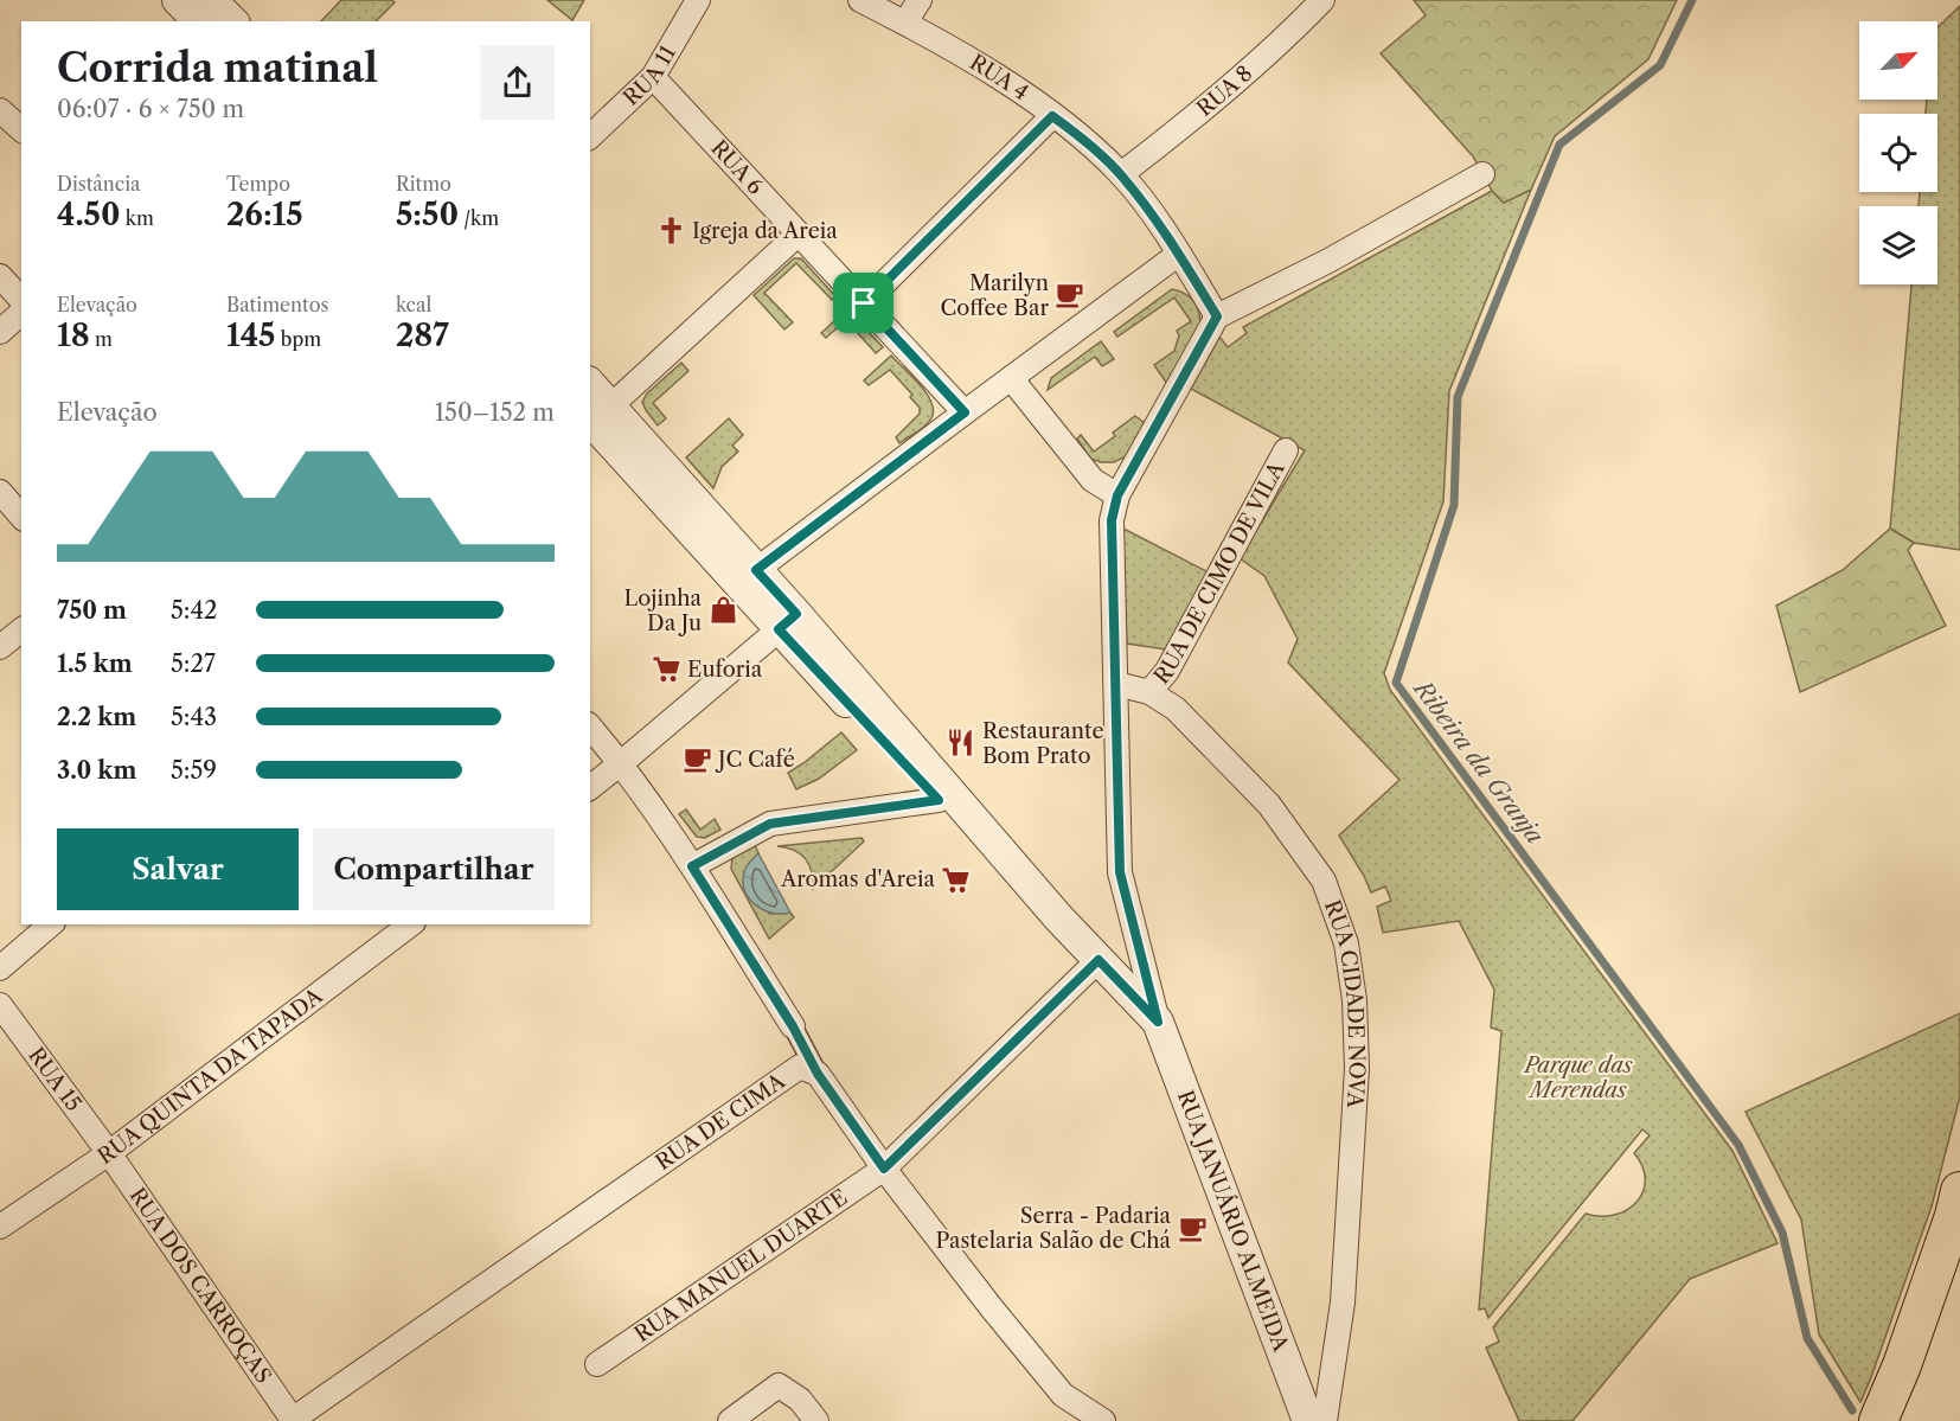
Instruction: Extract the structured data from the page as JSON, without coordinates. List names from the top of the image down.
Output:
{
  "streets": {
    "street": [
      "RUA 11",
      "RUA 4",
      "RUA 8",
      "RUA 6",
      "RUA DE CIMO DE VILA",
      "RUA CIDADE NOVA",
      "RUA QUINTA DA TAPADA",
      "RUA 15",
      "RUA DE CIMA",
      "RUA JANUÁRIO ALMEIDA",
      "RUA MANUEL DUARTE",
      "RUA DOS CARROÇAS"
    ]
  },
  "crossings": [
    ["RUA 11", "RUA 6"],
    ["RUA 4", "RUA 8"],
    ["RUA DE CIMO DE VILA", "RUA CIDADE NOVA"],
    ["RUA QUINTA DA TAPADA", "RUA 15"],
    ["RUA QUINTA DA TAPADA", "RUA DOS CARROÇAS"],
    ["RUA 15", "RUA DOS CARROÇAS"],
    ["RUA DE CIMA", "RUA MANUEL DUARTE"],
    ["RUA DE CIMA", "RUA DOS CARROÇAS"]
  ],
  "water": ["Ribeira da Granja"],
  "parks": ["Parque das Merendas"],
  "places": {
    "church": ["Igreja da Areia"],
    "cafe": ["Marilyn Coffee Bar", "JC Café", "Serra - Padaria Pastelaria Salão de Chá"],
    "shop": ["Lojinha Da Ju"],
    "supermarket": ["Euforia", "Aromas d'Areia"],
    "restaurant": ["Restaurante Bom Prato"]
  },
  "north": "top right",
  "page": {
    "heading": ["Corrida matinal", "06:07 · 6 × 750 m"],
    "stats": [
      ["Distância", "4.50 km"],
      ["Tempo", "26:15"],
      ["Ritmo", "5:50 /km"],
      ["Elevação", "18 m"],
      ["Batimentos", "145 bpm"],
      ["kcal", "287"]
    ],
    "chart": ["Elevação", "150–152 m"],
    "list": [
      {
        "name": "750 m",
        "note": "5:42"
      },
      {
        "name": "1.5 km",
        "note": "5:27"
      },
      {
        "name": "2.2 km",
        "note": "5:43"
      },
      {
        "name": "3.0 km",
        "note": "5:59"
      }
    ],
    "buttons": ["Salvar", "Compartilhar"]
  }
}
